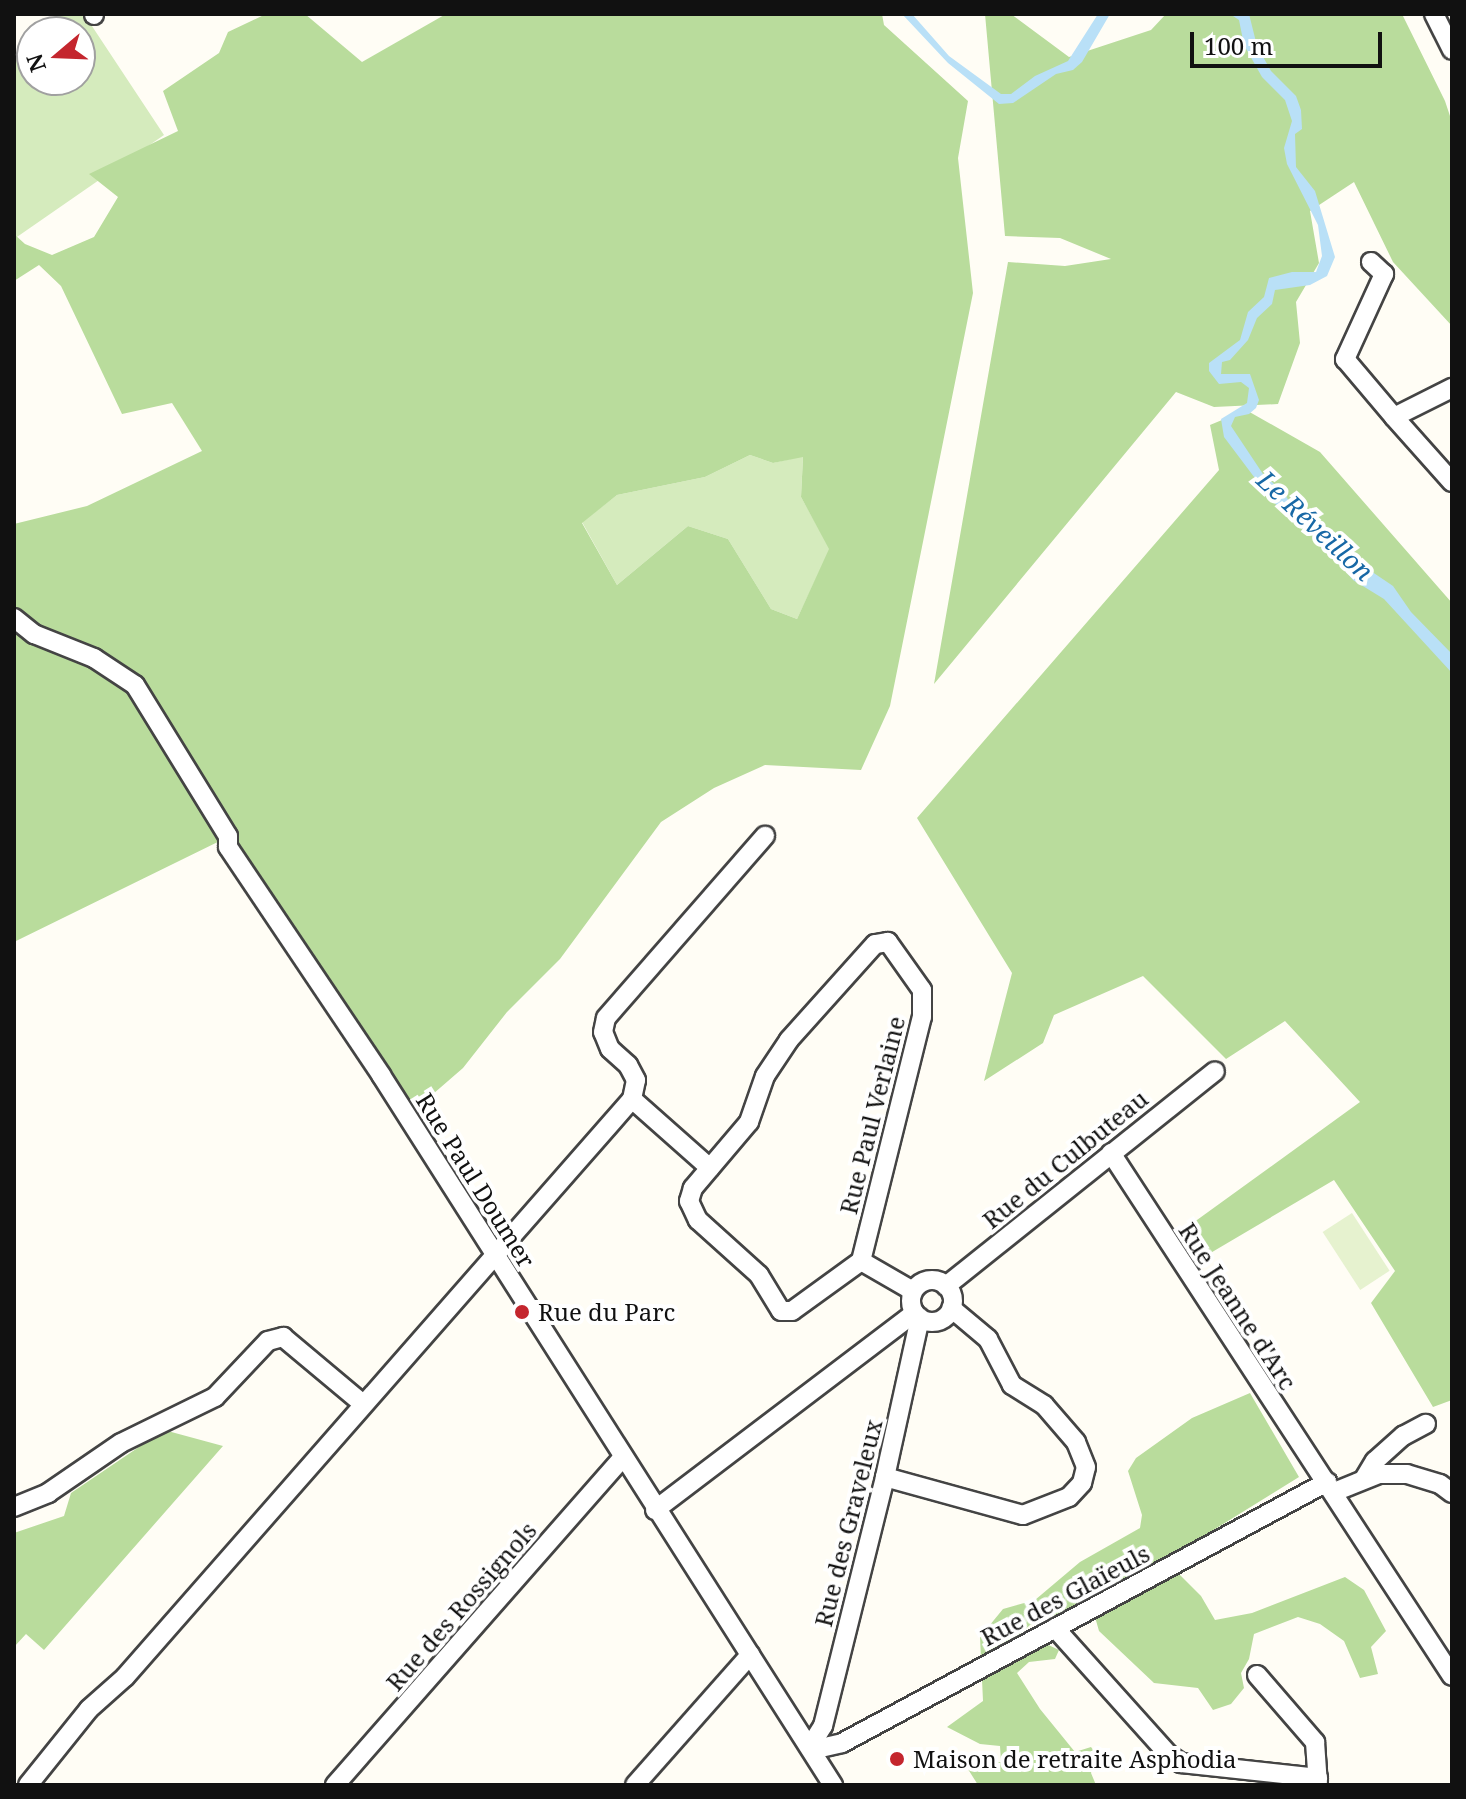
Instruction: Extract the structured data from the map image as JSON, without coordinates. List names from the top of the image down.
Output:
{
  "streets": {
    "street": [
      "Rue Paul Verlaine",
      "Rue du Culbuteau",
      "Rue Paul Doumer",
      "Rue Jeanne d'Arc",
      "Rue des Graveleux",
      "Rue des Glaïeuls",
      "Rue des Rossignols"
    ]
  },
  "crossings": [
    ["Rue du Culbuteau", "Rue Jeanne d'Arc"],
    ["Rue du Culbuteau", "Rue des Graveleux"],
    ["Rue Paul Doumer", "Rue des Graveleux"],
    ["Rue Paul Doumer", "Rue des Glaïeuls"],
    ["Rue Paul Doumer", "Rue des Rossignols"],
    ["Rue Jeanne d'Arc", "Rue des Glaïeuls"],
    ["Rue des Graveleux", "Rue des Glaïeuls"]
  ],
  "water": ["Le Réveillon"],
  "places": ["Rue du Parc", "Maison de retraite Asphodia"],
  "scale_bar": "100 m",
  "north": "left"
}
